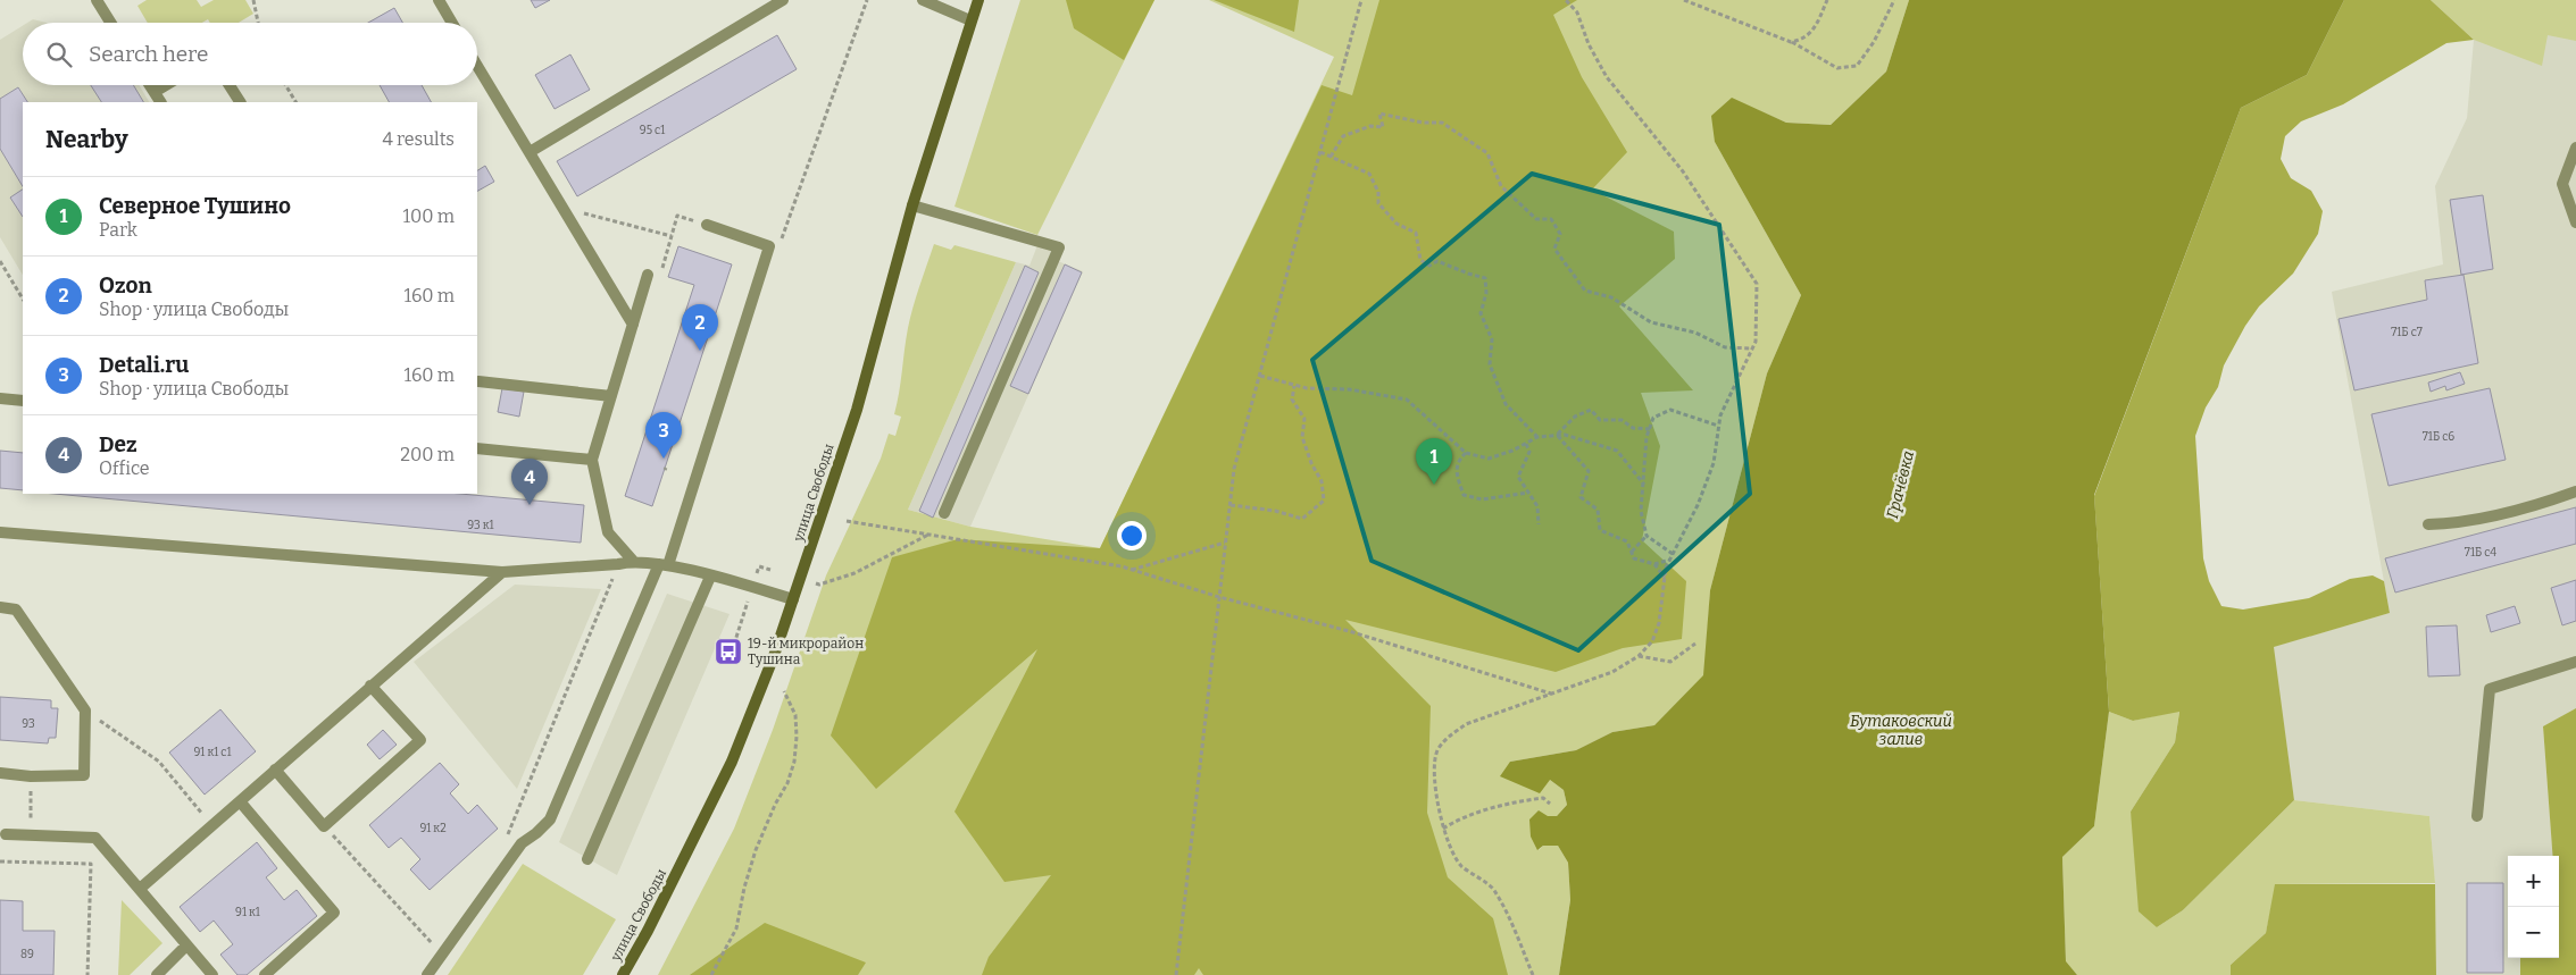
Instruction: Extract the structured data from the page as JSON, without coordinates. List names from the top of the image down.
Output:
{
  "streets": {
    "main road": ["улица Свободы"]
  },
  "water": ["Грачёвка", "Бутаковский залив"],
  "places": {
    "bus stop": ["19-й микрорайон Тушина"]
  },
  "house_numbers": [
    "95 с1",
    "71Б с7",
    "71Б с6",
    "93 к1",
    "71Б с4",
    "93",
    "91 к1 с1",
    "91 к2",
    "91 к1",
    "89"
  ],
  "page": {
    "search": "Search here",
    "heading": ["Nearby", "4 results"],
    "list": [
      {
        "mark": "1",
        "name": "Северное Тушино",
        "note": "Park",
        "value": "100 m"
      },
      {
        "mark": "2",
        "name": "Ozon",
        "note": "Shop · улица Свободы",
        "value": "160 m"
      },
      {
        "mark": "3",
        "name": "Detali.ru",
        "note": "Shop · улица Свободы",
        "value": "160 m"
      },
      {
        "mark": "4",
        "name": "Dez",
        "note": "Office",
        "value": "200 m"
      }
    ],
    "pins": [
      "2",
      "3",
      "1",
      "4"
    ],
    "map_buttons": ["+", "−"]
  }
}
